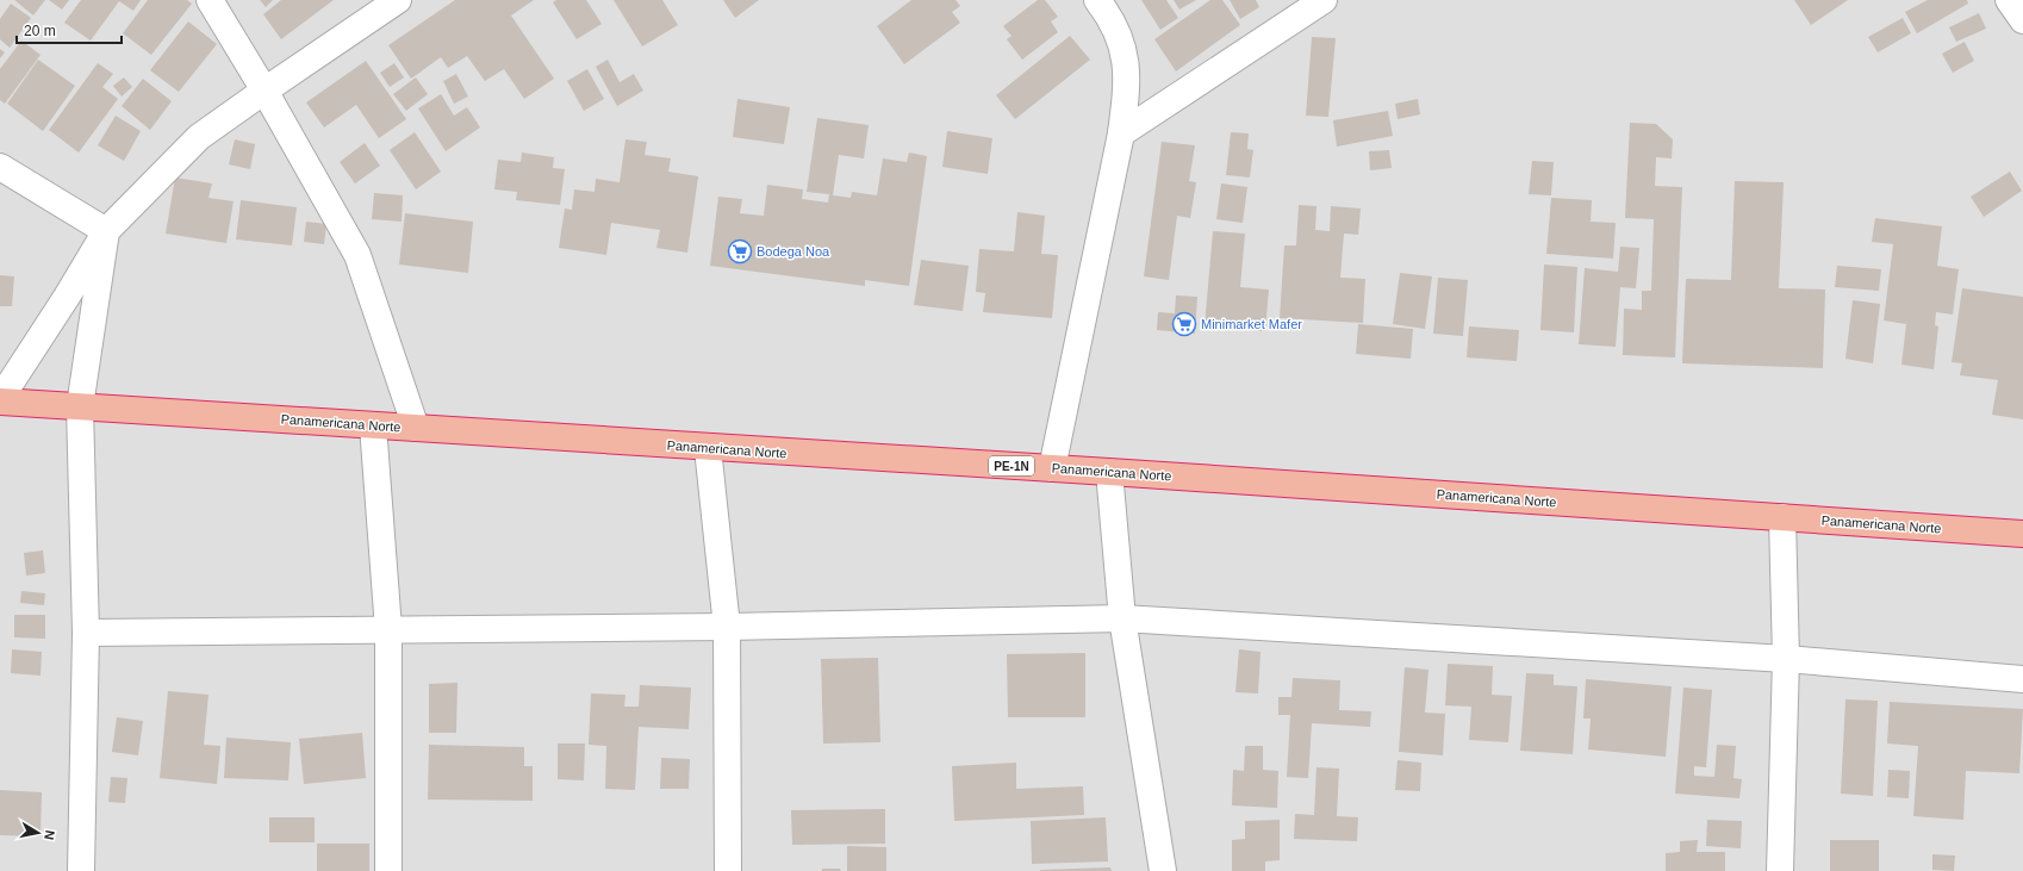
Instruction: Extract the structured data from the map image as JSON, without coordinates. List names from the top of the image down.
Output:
{
  "streets": {
    "highway": ["Panamericana Norte", "PE-1N"]
  },
  "places": {
    "supermarket": ["Bodega Noa", "Minimarket Mafer"]
  },
  "scale_bar": "20 m",
  "north": "right"
}
